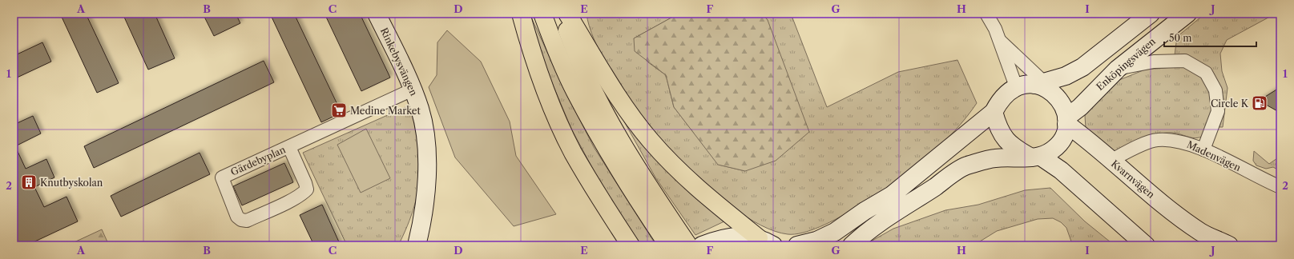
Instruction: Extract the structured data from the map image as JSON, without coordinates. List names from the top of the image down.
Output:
{
  "streets": {
    "main road": ["Rinkebysvängen", "Enköpingsvägen", "Kvarnvägen"],
    "street": ["Madenvägen", "Gärdebyplan"]
  },
  "crossings": [
    ["Rinkebysvängen", "Gärdebyplan"],
    ["Enköpingsvägen", "Kvarnvägen"],
    ["Madenvägen", "Kvarnvägen"]
  ],
  "places": {
    "fuel station": ["Circle K"],
    "supermarket": ["Medine Market"],
    "building": ["Knutbyskolan"]
  },
  "scale_bar": "50 m",
  "grid": {
    "columns": [
      "A",
      "B",
      "C",
      "D",
      "E",
      "F",
      "G",
      "H",
      "I",
      "J"
    ],
    "rows": ["1", "2"]
  }
}
